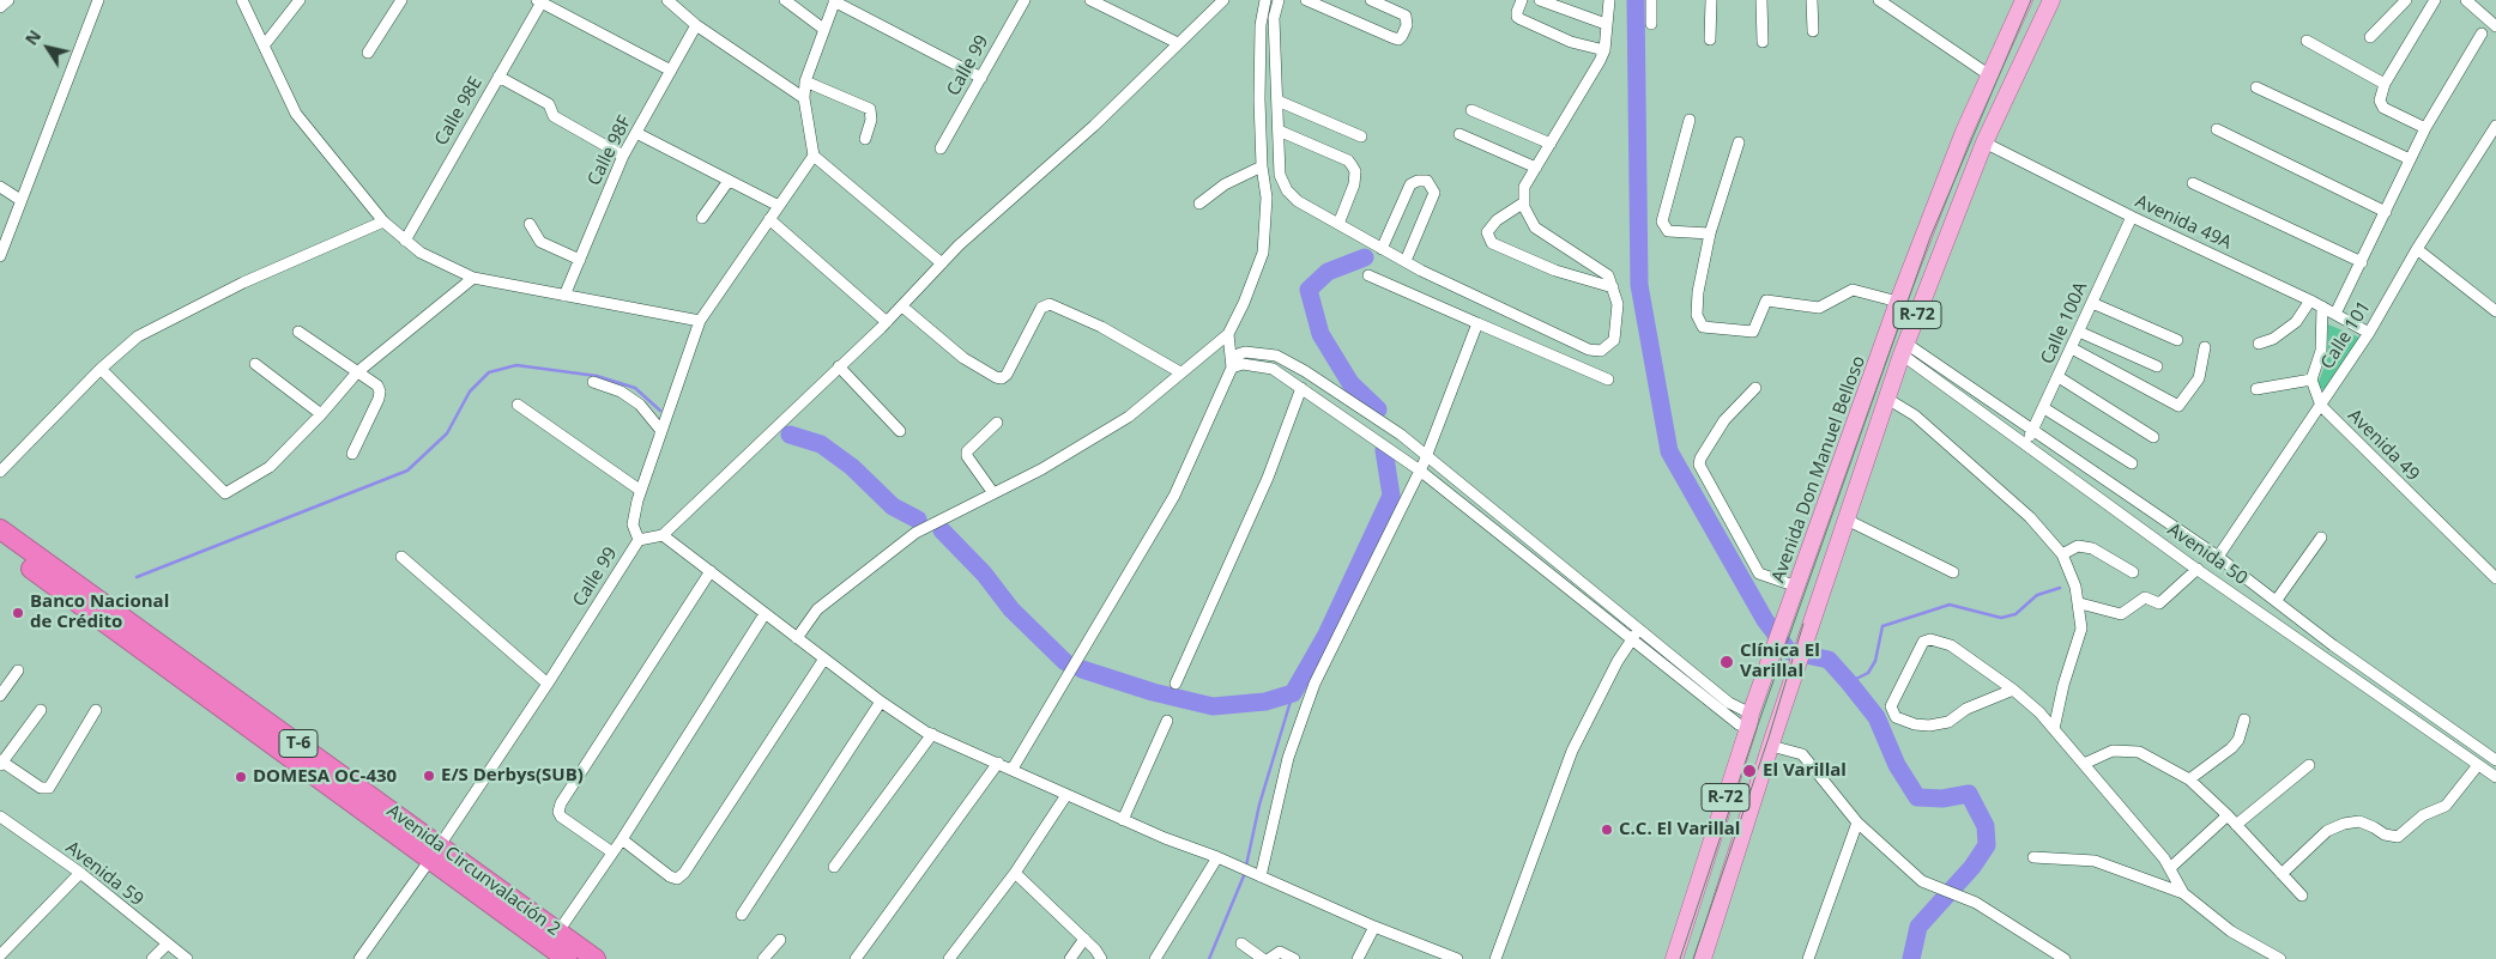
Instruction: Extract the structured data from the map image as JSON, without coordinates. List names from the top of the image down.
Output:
{
  "streets": {
    "highway": ["T-6", "Avenida Circunvalación 2"],
    "main road": ["R-72", "Avenida Don Manuel Belloso"],
    "street": [
      "Calle 99",
      "Calle 98E",
      "Calle 98F",
      "Avenida 49A",
      "Calle 100A",
      "Calle 101",
      "Avenida 49",
      "Avenida 50",
      "Avenida 59"
    ]
  },
  "crossings": [
    ["Calle 99", "Avenida Circunvalación 2"],
    ["Avenida 49A", "R-72"],
    ["Avenida 49A", "Calle 100A"],
    ["Avenida 49A", "Calle 101"],
    ["R-72", "Avenida 50"],
    ["Calle 100A", "Avenida 50"],
    ["Calle 101", "Avenida 49"],
    ["Calle 101", "Avenida 50"]
  ],
  "places": [
    "Banco Nacional de Crédito",
    "Clínica El Varillal",
    "El Varillal",
    "E/S Derbys(SUB)",
    "DOMESA OC-430",
    "C.C. El Varillal"
  ],
  "north": "top left"
}
